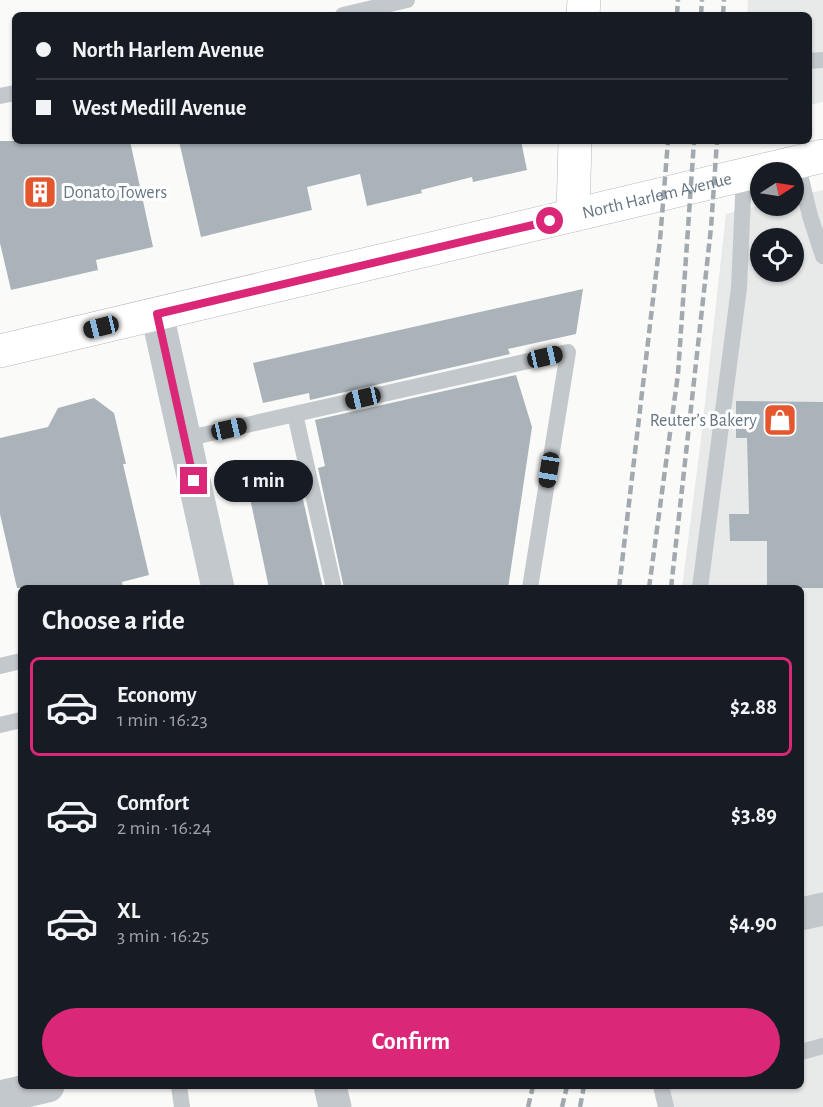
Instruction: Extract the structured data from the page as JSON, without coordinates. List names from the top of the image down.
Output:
{
  "streets": {
    "main road": ["North Harlem Avenue"]
  },
  "places": {
    "building": ["Donato Towers"],
    "shop": ["Reuter’s Bakery"]
  },
  "north": "right",
  "page": {
    "banner": ["North Harlem Avenue", "West Medill Avenue"],
    "bubble": "1 min",
    "heading": "Choose a ride",
    "list": [
      {
        "name": "Economy",
        "note": "1 min · 16:23",
        "value": "$2.88"
      },
      {
        "name": "Comfort",
        "note": "2 min · 16:24",
        "value": "$3.89"
      },
      {
        "name": "XL",
        "note": "3 min · 16:25",
        "value": "$4.90"
      }
    ],
    "buttons": "Confirm"
  }
}
